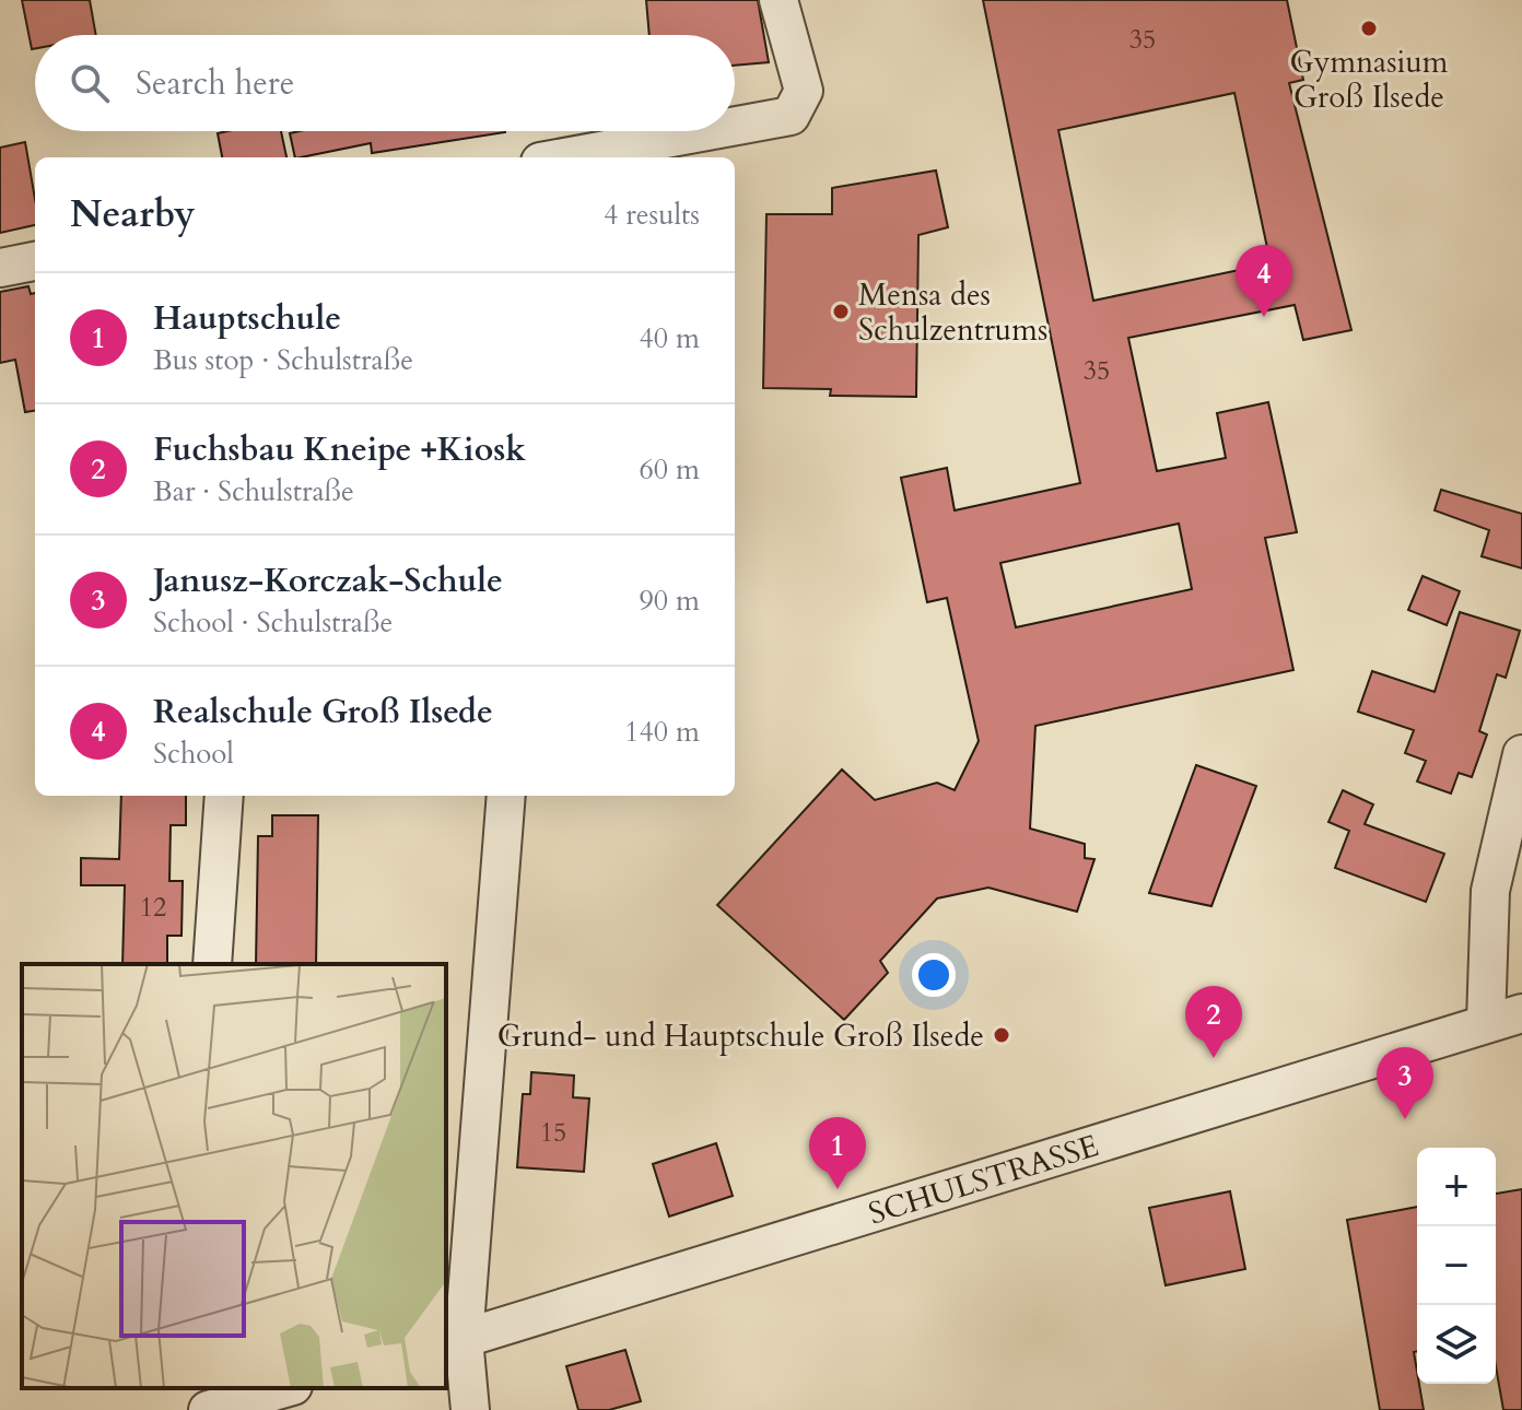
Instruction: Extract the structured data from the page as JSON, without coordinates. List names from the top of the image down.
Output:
{
  "streets": {
    "street": ["SCHULSTRASSE"]
  },
  "places": ["Gymnasium Groß Ilsede", "Mensa des Schulzentrums", "Grund- und Hauptschule Groß Ilsede"],
  "house_numbers": [
    "35",
    "35",
    "12",
    "15"
  ],
  "page": {
    "search": "Search here",
    "heading": ["Nearby", "4 results"],
    "pins": [
      "4",
      "2",
      "3",
      "1"
    ],
    "list": [
      {
        "mark": "1",
        "name": "Hauptschule",
        "note": "Bus stop · Schulstraße",
        "value": "40 m"
      },
      {
        "mark": "2",
        "name": "Fuchsbau Kneipe +Kiosk",
        "note": "Bar · Schulstraße",
        "value": "60 m"
      },
      {
        "mark": "3",
        "name": "Janusz-Korczak-Schule",
        "note": "School · Schulstraße",
        "value": "90 m"
      },
      {
        "mark": "4",
        "name": "Realschule Groß Ilsede",
        "note": "School",
        "value": "140 m"
      }
    ],
    "map_buttons": ["+", "−"]
  }
}
